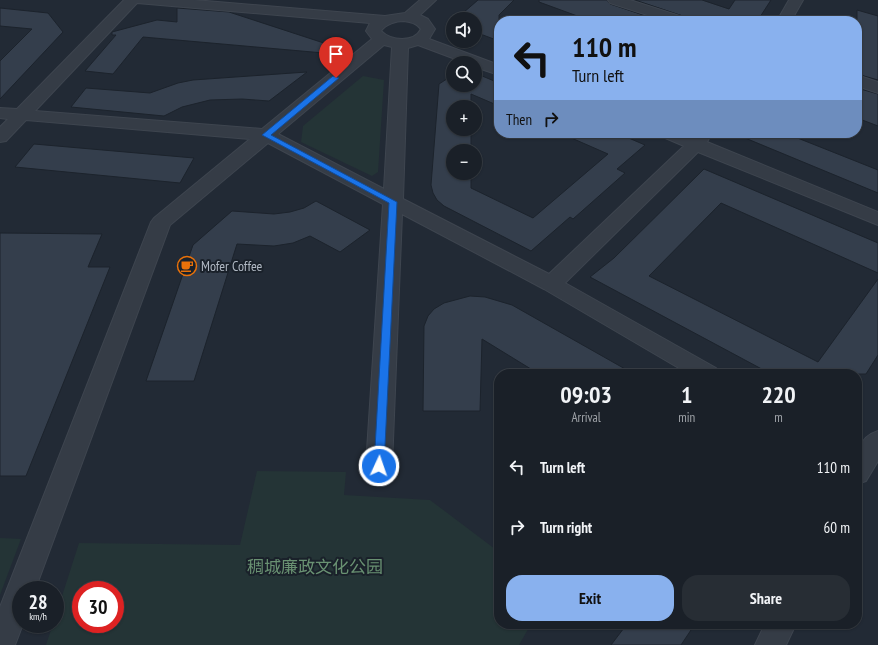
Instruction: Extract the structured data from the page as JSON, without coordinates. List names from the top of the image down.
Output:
{
  "parks": ["稠城廉政文化公园"],
  "places": {
    "cafe": ["Mofer Coffee"]
  },
  "page": {
    "map_buttons": ["+", "−"],
    "turn": ["110 m", "Turn left"],
    "then": "Then",
    "eta": [
      "09:03",
      "Arrival",
      "1",
      "min",
      "220",
      "m"
    ],
    "list": [
      {
        "name": "Turn left",
        "value": "110 m"
      },
      {
        "name": "Turn right",
        "value": "60 m"
      }
    ],
    "buttons": ["Exit", "Share"],
    "speed": "28 km/h",
    "limit": "30"
  }
}
